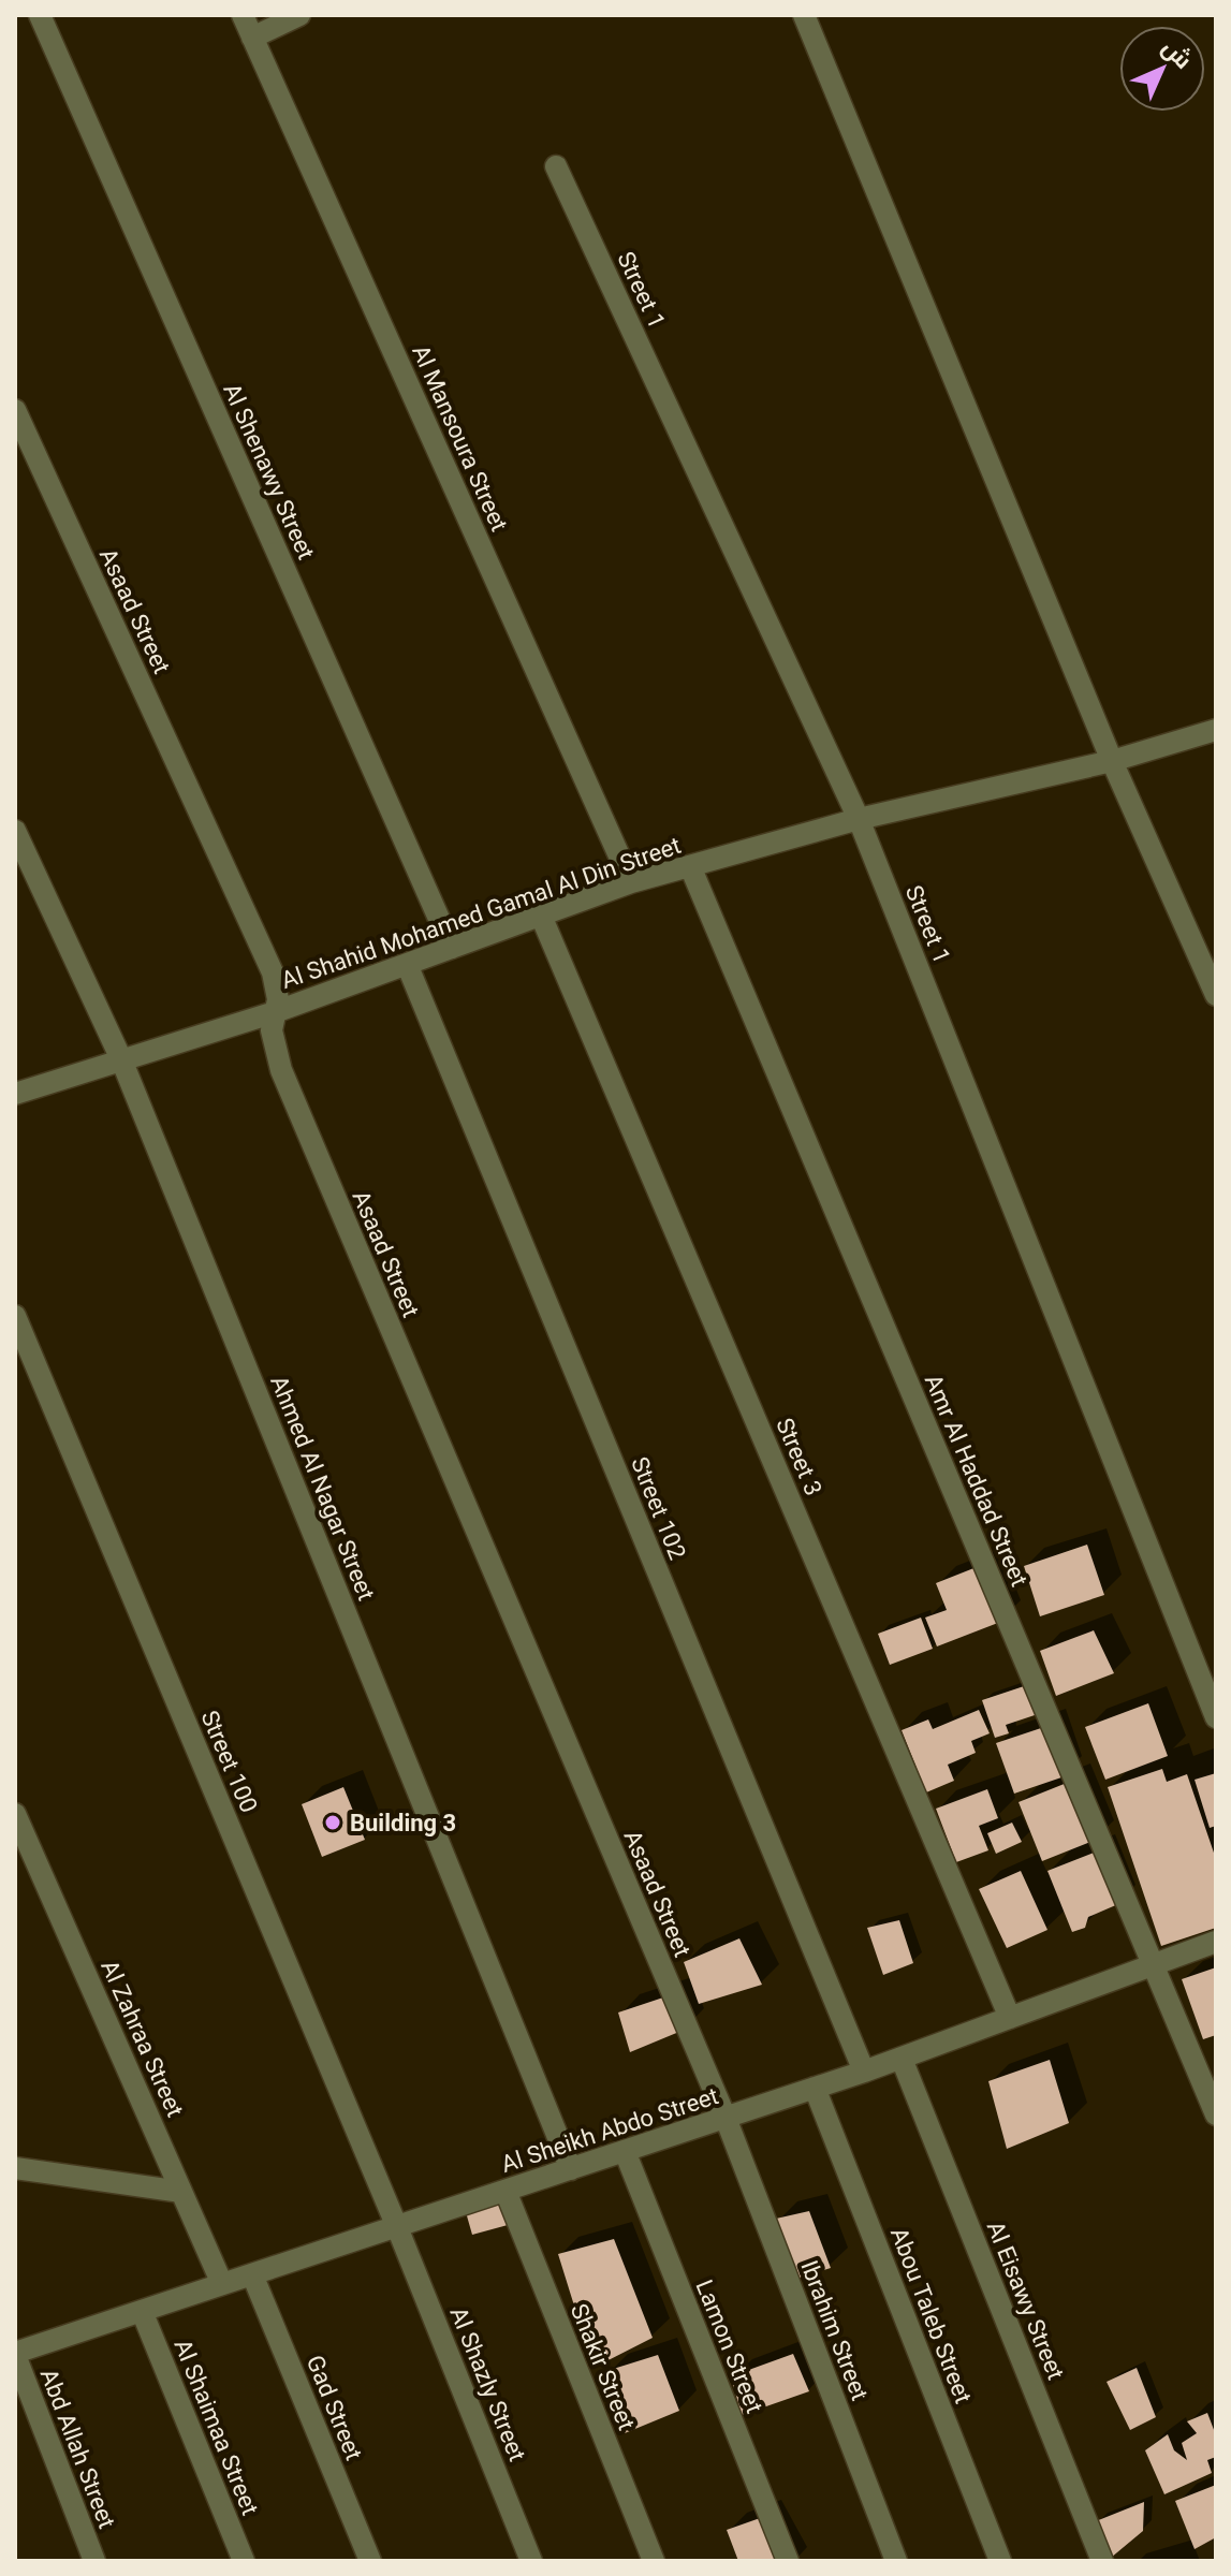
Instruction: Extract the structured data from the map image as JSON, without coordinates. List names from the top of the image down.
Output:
{
  "streets": {
    "street": [
      "Street 1",
      "Al Mansoura Street",
      "Al Shenawy Street",
      "Asaad Street",
      "Al Shahid Mohamed Gamal Al Din Street",
      "Street 3",
      "Amr Al Haddad Street",
      "Ahmed Al Nagar Street",
      "Street 102",
      "Street 100",
      "Al Zahraa Street",
      "Al Sheikh Abdo Street",
      "Al Eisawy Street",
      "Abou Taleb Street",
      "Ibrahim Street",
      "Lamon Street",
      "Shakir Street",
      "Al Shazly Street",
      "Gad Street",
      "Al Shaimaa Street",
      "Abd Allah Street"
    ]
  },
  "crossings": [
    ["Street 1", "Al Shahid Mohamed Gamal Al Din Street"],
    ["Al Mansoura Street", "Al Shahid Mohamed Gamal Al Din Street"],
    ["Al Shenawy Street", "Al Shahid Mohamed Gamal Al Din Street"],
    ["Asaad Street", "Al Shahid Mohamed Gamal Al Din Street"],
    ["Asaad Street", "Al Sheikh Abdo Street"],
    ["Asaad Street", "Ibrahim Street"],
    ["Al Shahid Mohamed Gamal Al Din Street", "Street 3"],
    ["Al Shahid Mohamed Gamal Al Din Street", "Amr Al Haddad Street"],
    ["Al Shahid Mohamed Gamal Al Din Street", "Ahmed Al Nagar Street"],
    ["Al Shahid Mohamed Gamal Al Din Street", "Street 102"],
    ["Street 3", "Al Sheikh Abdo Street"],
    ["Amr Al Haddad Street", "Al Sheikh Abdo Street"],
    ["Ahmed Al Nagar Street", "Al Sheikh Abdo Street"],
    ["Street 102", "Al Sheikh Abdo Street"],
    ["Street 100", "Al Sheikh Abdo Street"],
    ["Street 100", "Al Shazly Street"],
    ["Al Zahraa Street", "Al Sheikh Abdo Street"],
    ["Al Sheikh Abdo Street", "Al Eisawy Street"],
    ["Al Sheikh Abdo Street", "Abou Taleb Street"],
    ["Al Sheikh Abdo Street", "Ibrahim Street"],
    ["Al Sheikh Abdo Street", "Lamon Street"],
    ["Al Sheikh Abdo Street", "Shakir Street"],
    ["Al Sheikh Abdo Street", "Al Shazly Street"],
    ["Al Sheikh Abdo Street", "Gad Street"],
    ["Al Sheikh Abdo Street", "Al Shaimaa Street"],
    ["Al Sheikh Abdo Street", "Abd Allah Street"]
  ],
  "places": ["Building 3"],
  "north": "top right"
}
